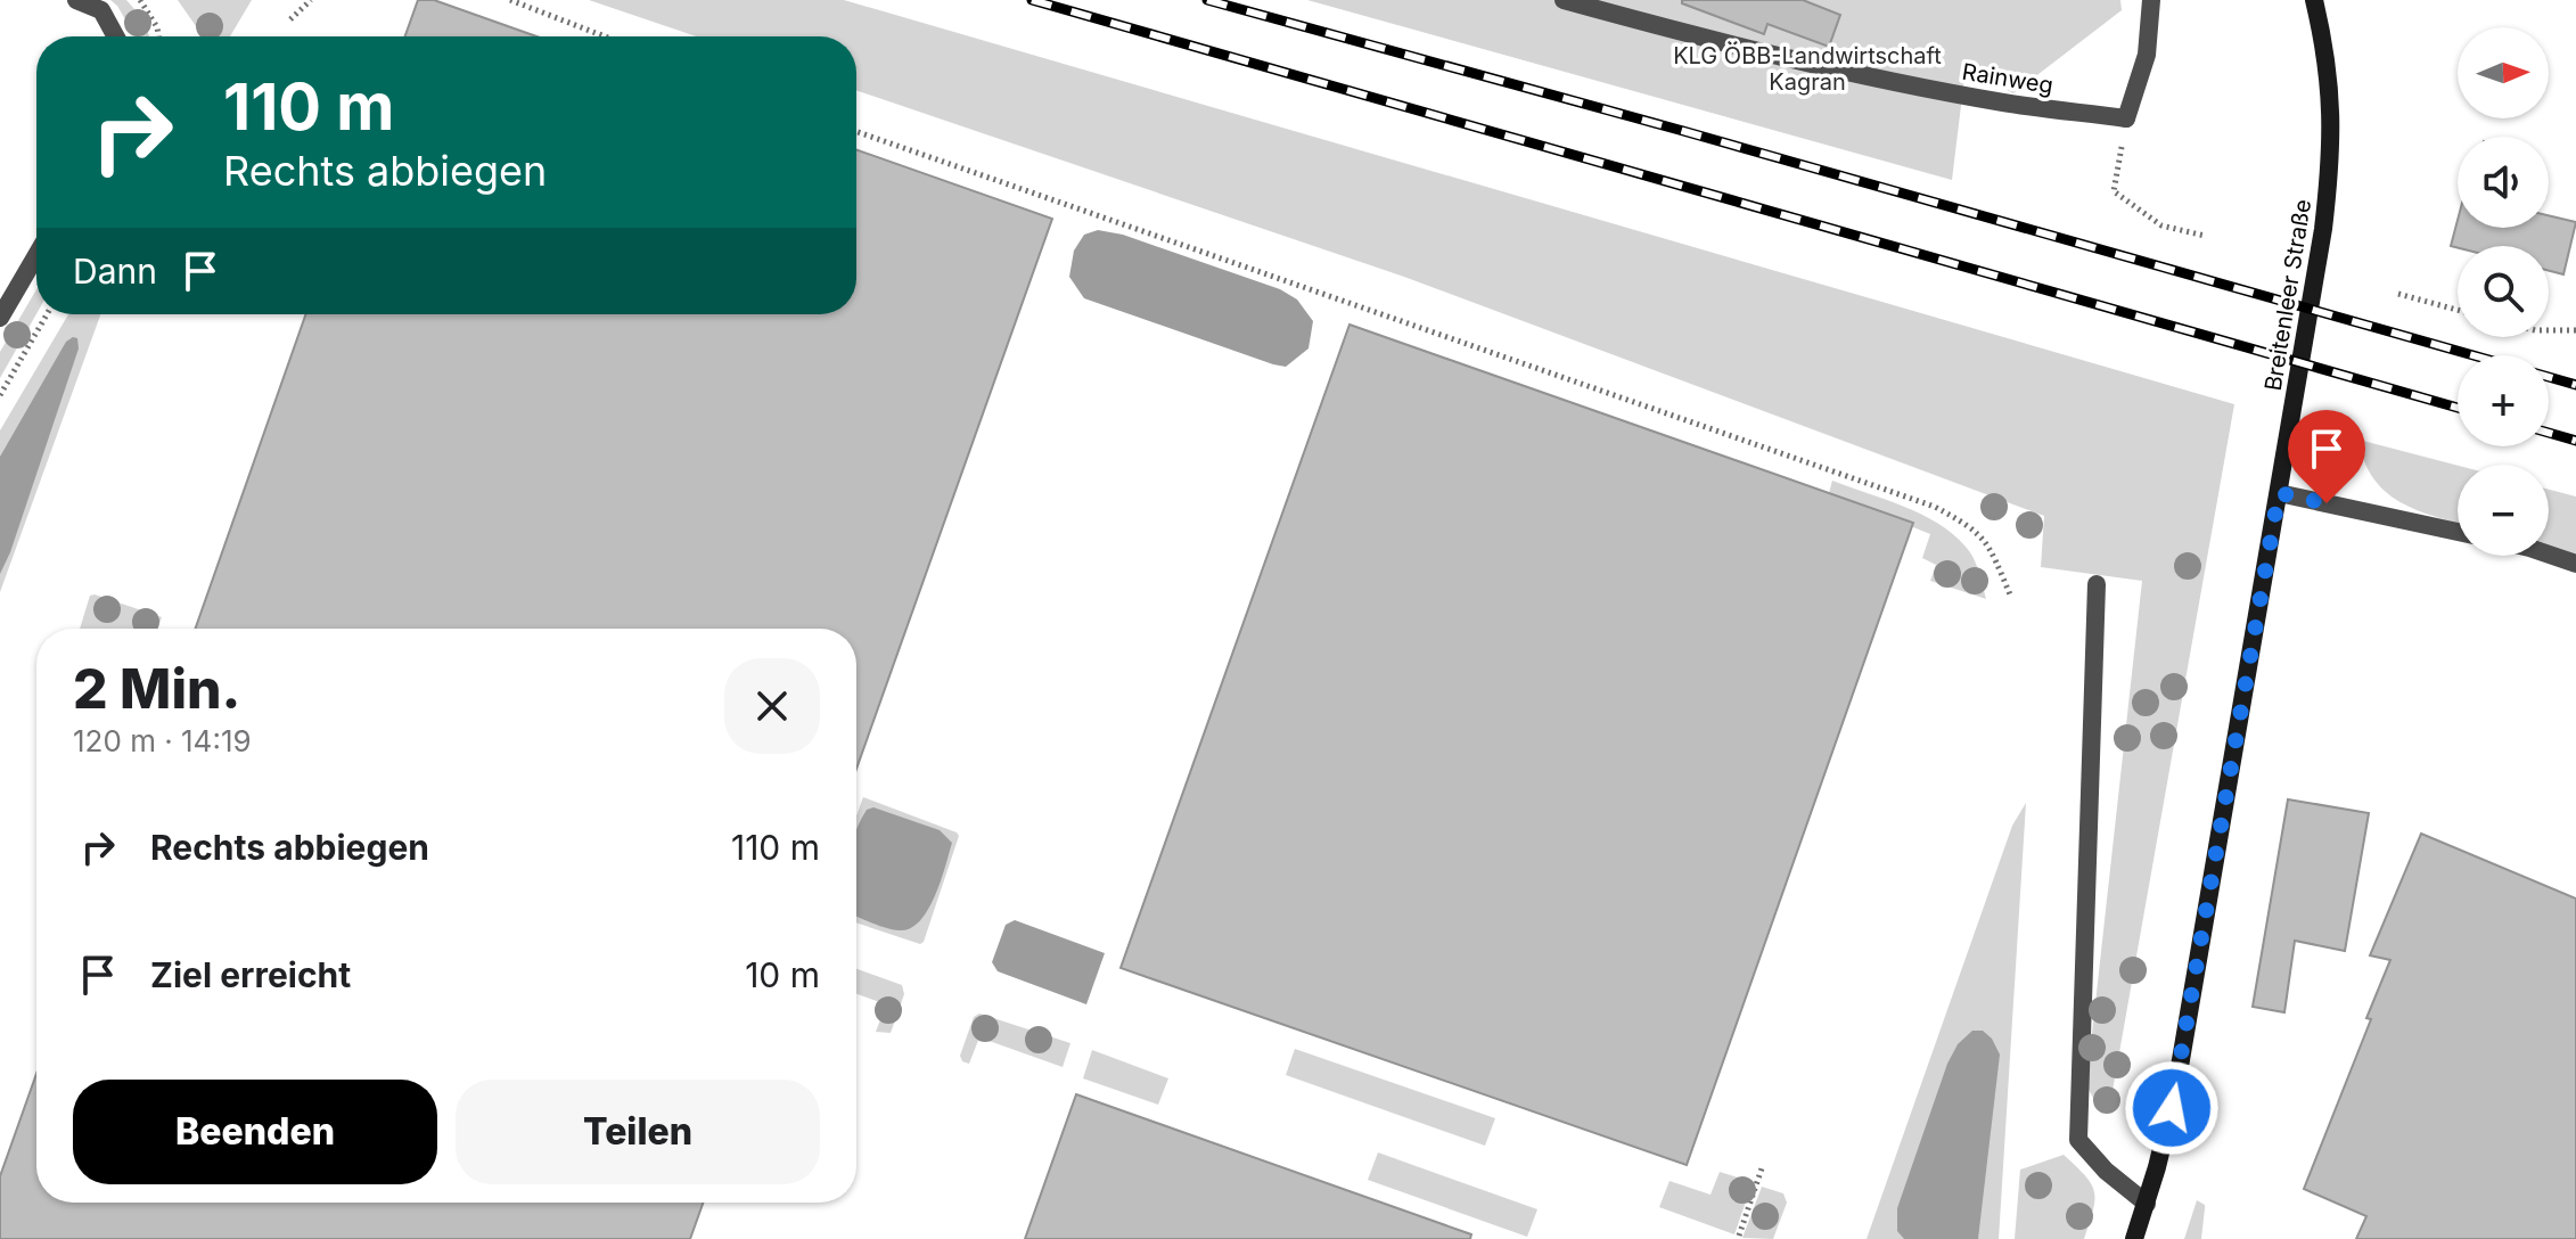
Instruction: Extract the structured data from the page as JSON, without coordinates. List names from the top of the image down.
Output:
{
  "streets": {
    "main road": ["Breitenleer Straße"],
    "street": ["Rainweg"]
  },
  "parks": ["KLG ÖBB-Landwirtschaft Kagran"],
  "north": "right",
  "page": {
    "map_buttons": ["+", "−"],
    "turn": ["110 m", "Rechts abbiegen"],
    "then": "Dann",
    "heading": ["2 Min.", "120 m · 14:19"],
    "list": [
      {
        "name": "Rechts abbiegen",
        "value": "110 m"
      },
      {
        "name": "Ziel erreicht",
        "value": "10 m"
      }
    ],
    "buttons": ["Beenden", "Teilen"]
  }
}
